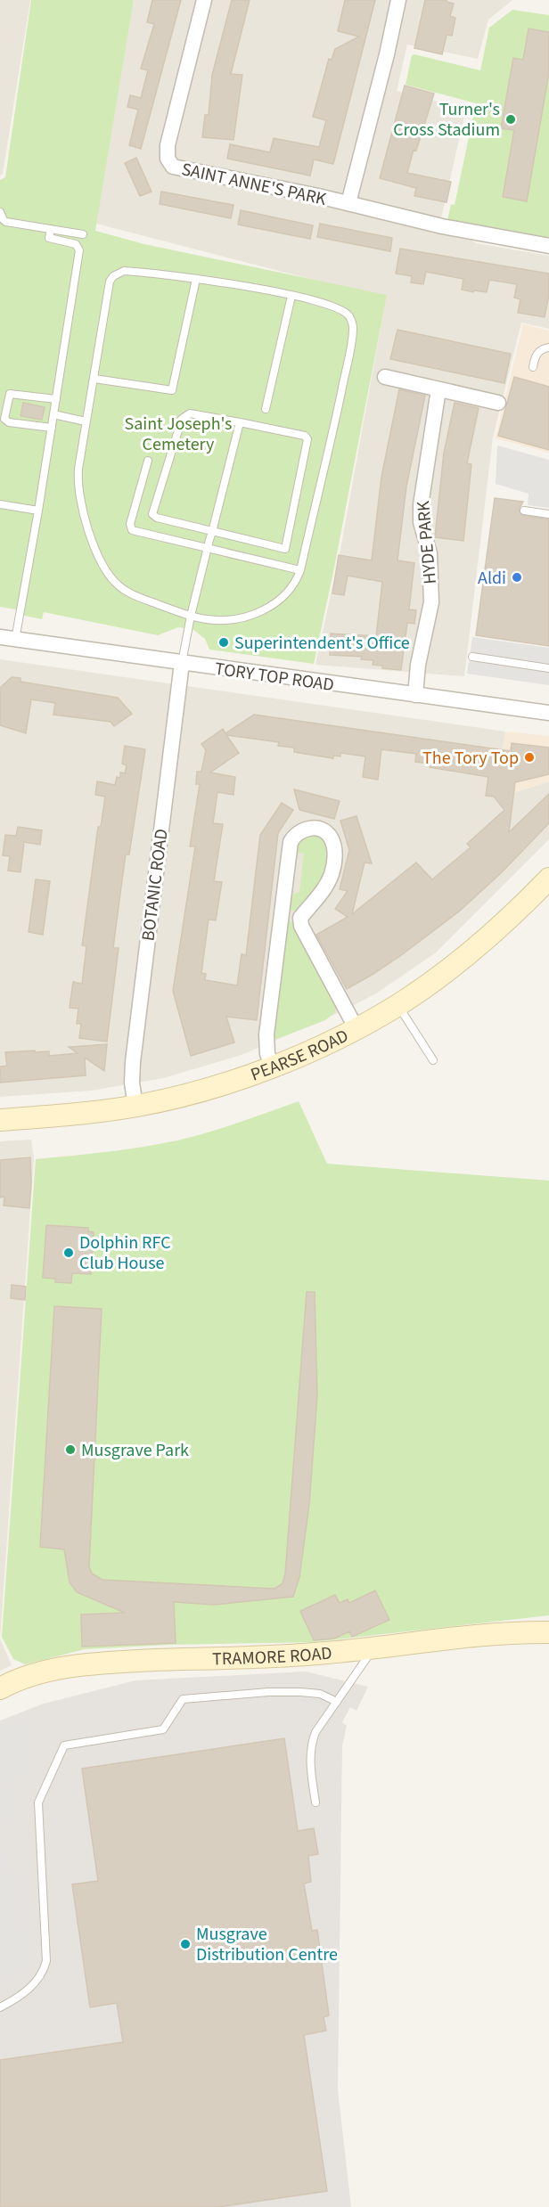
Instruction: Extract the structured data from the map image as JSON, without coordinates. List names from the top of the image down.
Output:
{
  "streets": {
    "street": [
      "SAINT ANNE'S PARK",
      "HYDE PARK",
      "TORY TOP ROAD",
      "BOTANIC ROAD",
      "PEARSE ROAD",
      "TRAMORE ROAD"
    ]
  },
  "crossings": [
    ["HYDE PARK", "TORY TOP ROAD"],
    ["TORY TOP ROAD", "BOTANIC ROAD"],
    ["BOTANIC ROAD", "PEARSE ROAD"]
  ],
  "parks": ["Saint Joseph's Cemetery"],
  "places": [
    "Turner's Cross Stadium",
    "Aldi",
    "Superintendent's Office",
    "The Tory Top",
    "Dolphin RFC Club House",
    "Musgrave Park",
    "Musgrave Distribution Centre"
  ]
}
